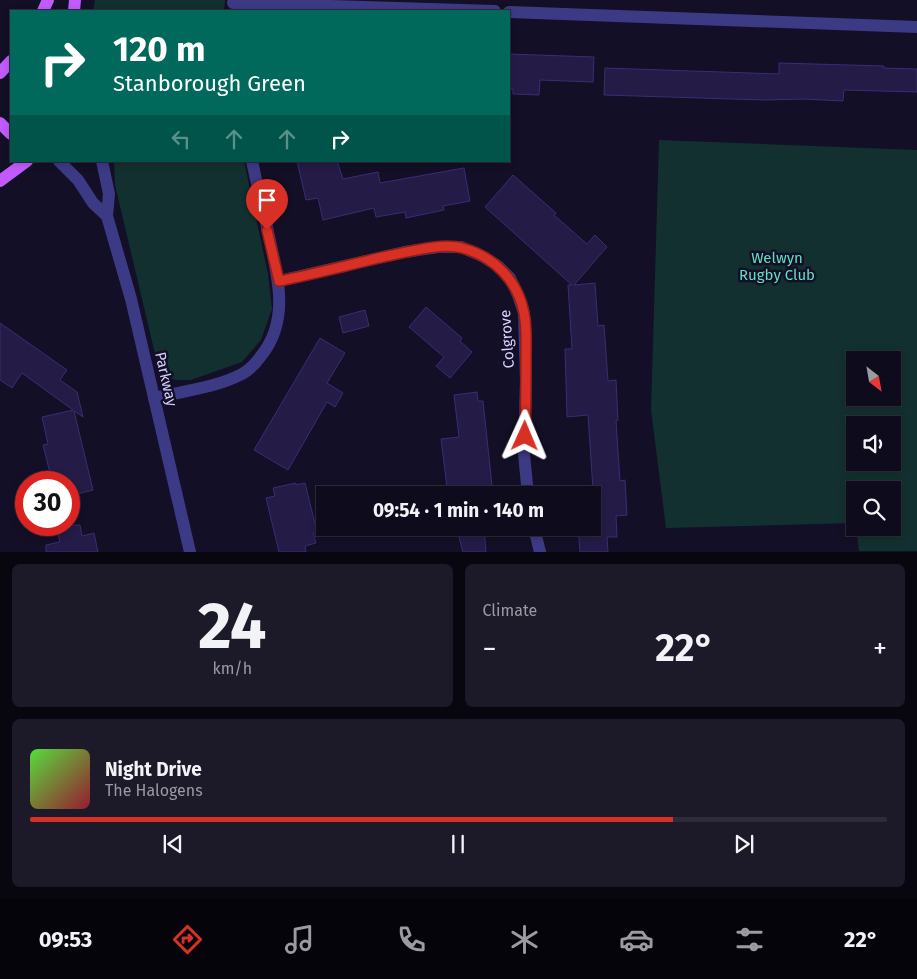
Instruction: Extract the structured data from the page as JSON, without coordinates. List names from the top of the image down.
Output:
{
  "streets": {
    "street": ["Colgrove", "Parkway"]
  },
  "parks": ["Welwyn Rugby Club"],
  "north": "bottom right",
  "page": {
    "turn": ["120 m", "Stanborough Green"],
    "limit": "30",
    "trip": "09:54 · 1 min · 140 m",
    "tile": [
      ["24", "km/h"],
      "Climate"
    ],
    "heat": ["−", "22°", "+"],
    "song": ["Night Drive", "The Halogens"],
    "tabs": ["09:53", "22°"]
  }
}
